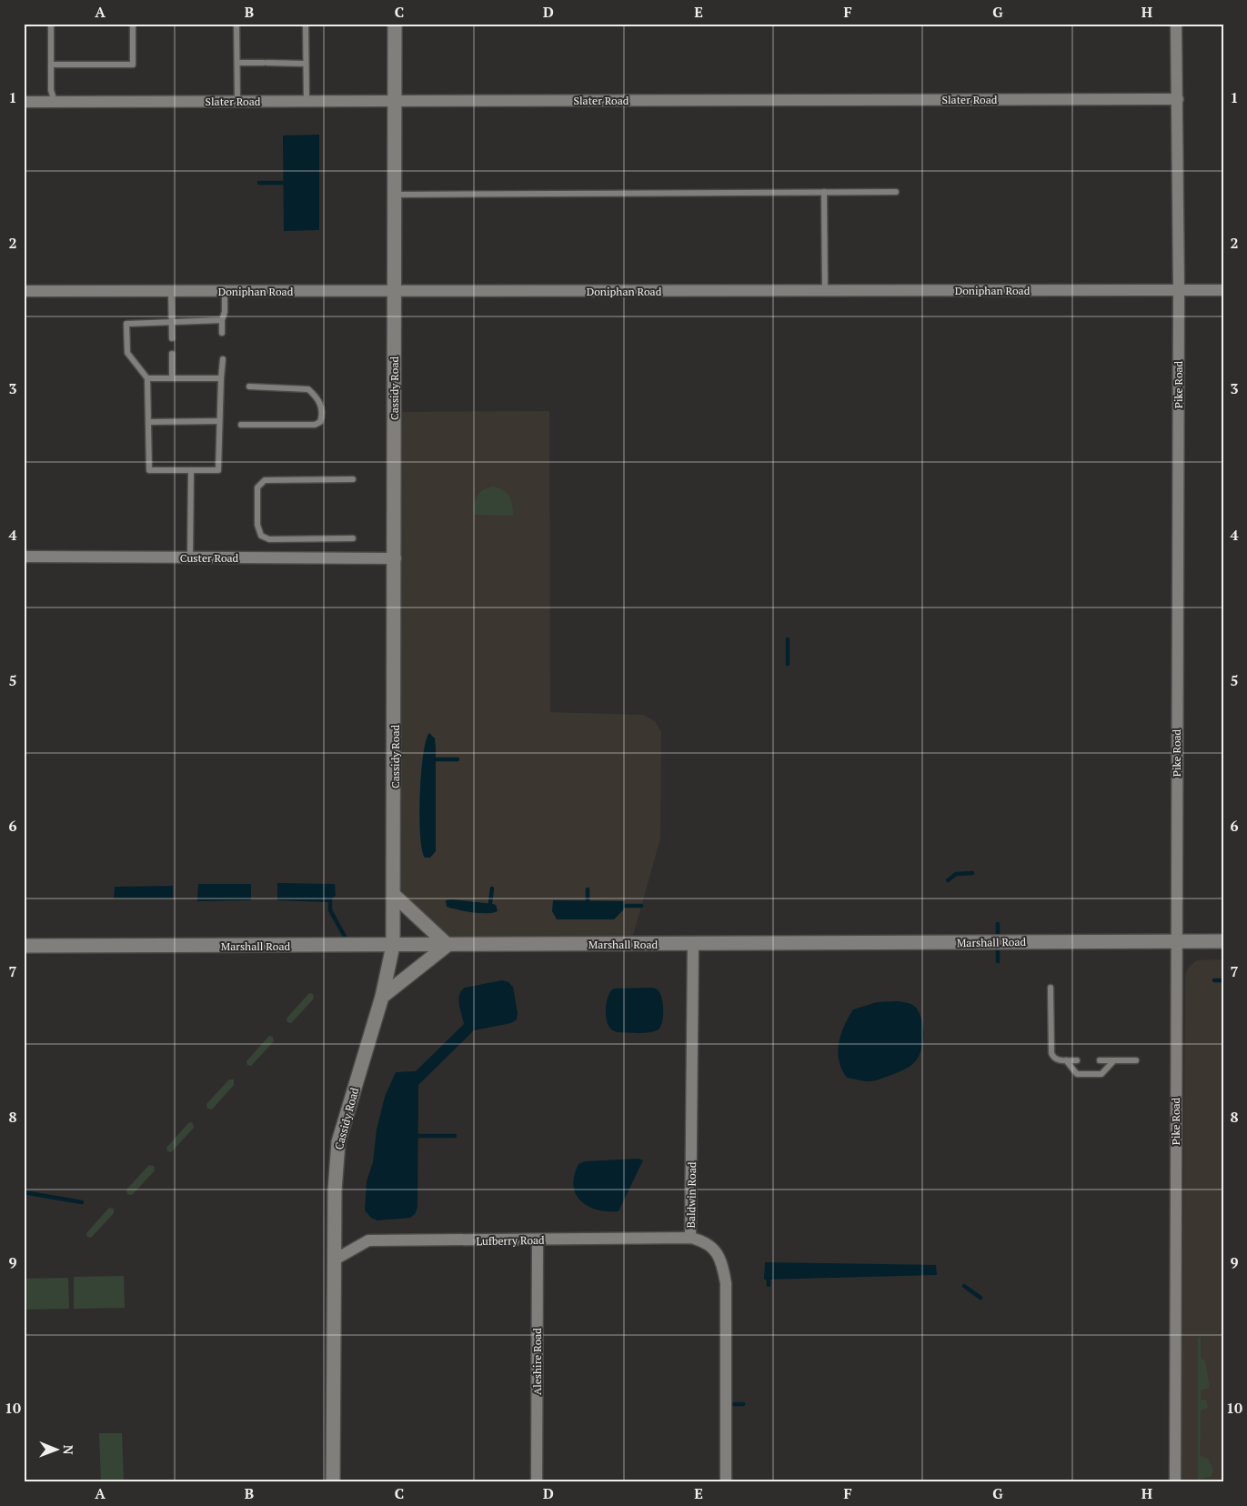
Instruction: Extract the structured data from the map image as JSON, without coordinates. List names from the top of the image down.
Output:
{
  "streets": {
    "street": [
      "Slater Road",
      "Doniphan Road",
      "Pike Road",
      "Cassidy Road",
      "Custer Road",
      "Marshall Road",
      "Baldwin Road",
      "Lufberry Road",
      "Aleshire Road"
    ]
  },
  "crossings": [
    ["Slater Road", "Pike Road"],
    ["Slater Road", "Cassidy Road"],
    ["Doniphan Road", "Pike Road"],
    ["Doniphan Road", "Cassidy Road"],
    ["Pike Road", "Marshall Road"],
    ["Cassidy Road", "Custer Road"],
    ["Cassidy Road", "Marshall Road"],
    ["Cassidy Road", "Lufberry Road"],
    ["Marshall Road", "Baldwin Road"],
    ["Baldwin Road", "Lufberry Road"],
    ["Lufberry Road", "Aleshire Road"]
  ],
  "north": "right",
  "grid": {
    "columns": [
      "A",
      "B",
      "C",
      "D",
      "E",
      "F",
      "G",
      "H"
    ],
    "rows": [
      "1",
      "2",
      "3",
      "4",
      "5",
      "6",
      "7",
      "8",
      "9",
      "10"
    ]
  }
}
